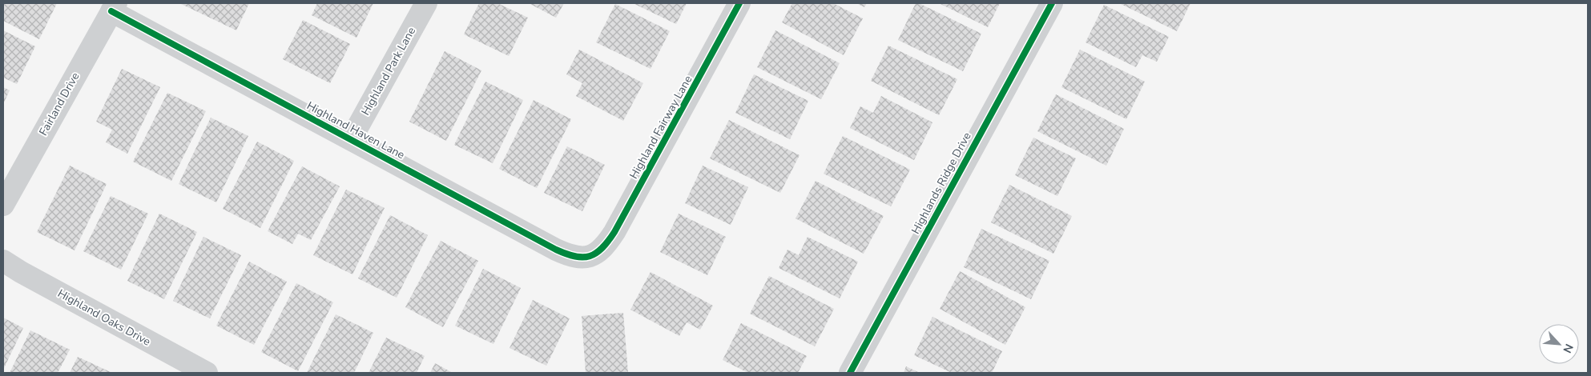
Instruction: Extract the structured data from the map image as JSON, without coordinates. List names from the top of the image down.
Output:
{
  "streets": {
    "street": [
      "Highland Park Lane",
      "Fairland Drive",
      "Highland Fairway Lane",
      "Highland Haven Lane",
      "Highlands Ridge Drive",
      "Highland Oaks Drive"
    ]
  },
  "crossings": [
    ["Highland Park Lane", "Highland Haven Lane"],
    ["Fairland Drive", "Highland Haven Lane"],
    ["Highland Fairway Lane", "Highland Haven Lane"]
  ],
  "north": "bottom right"
}
